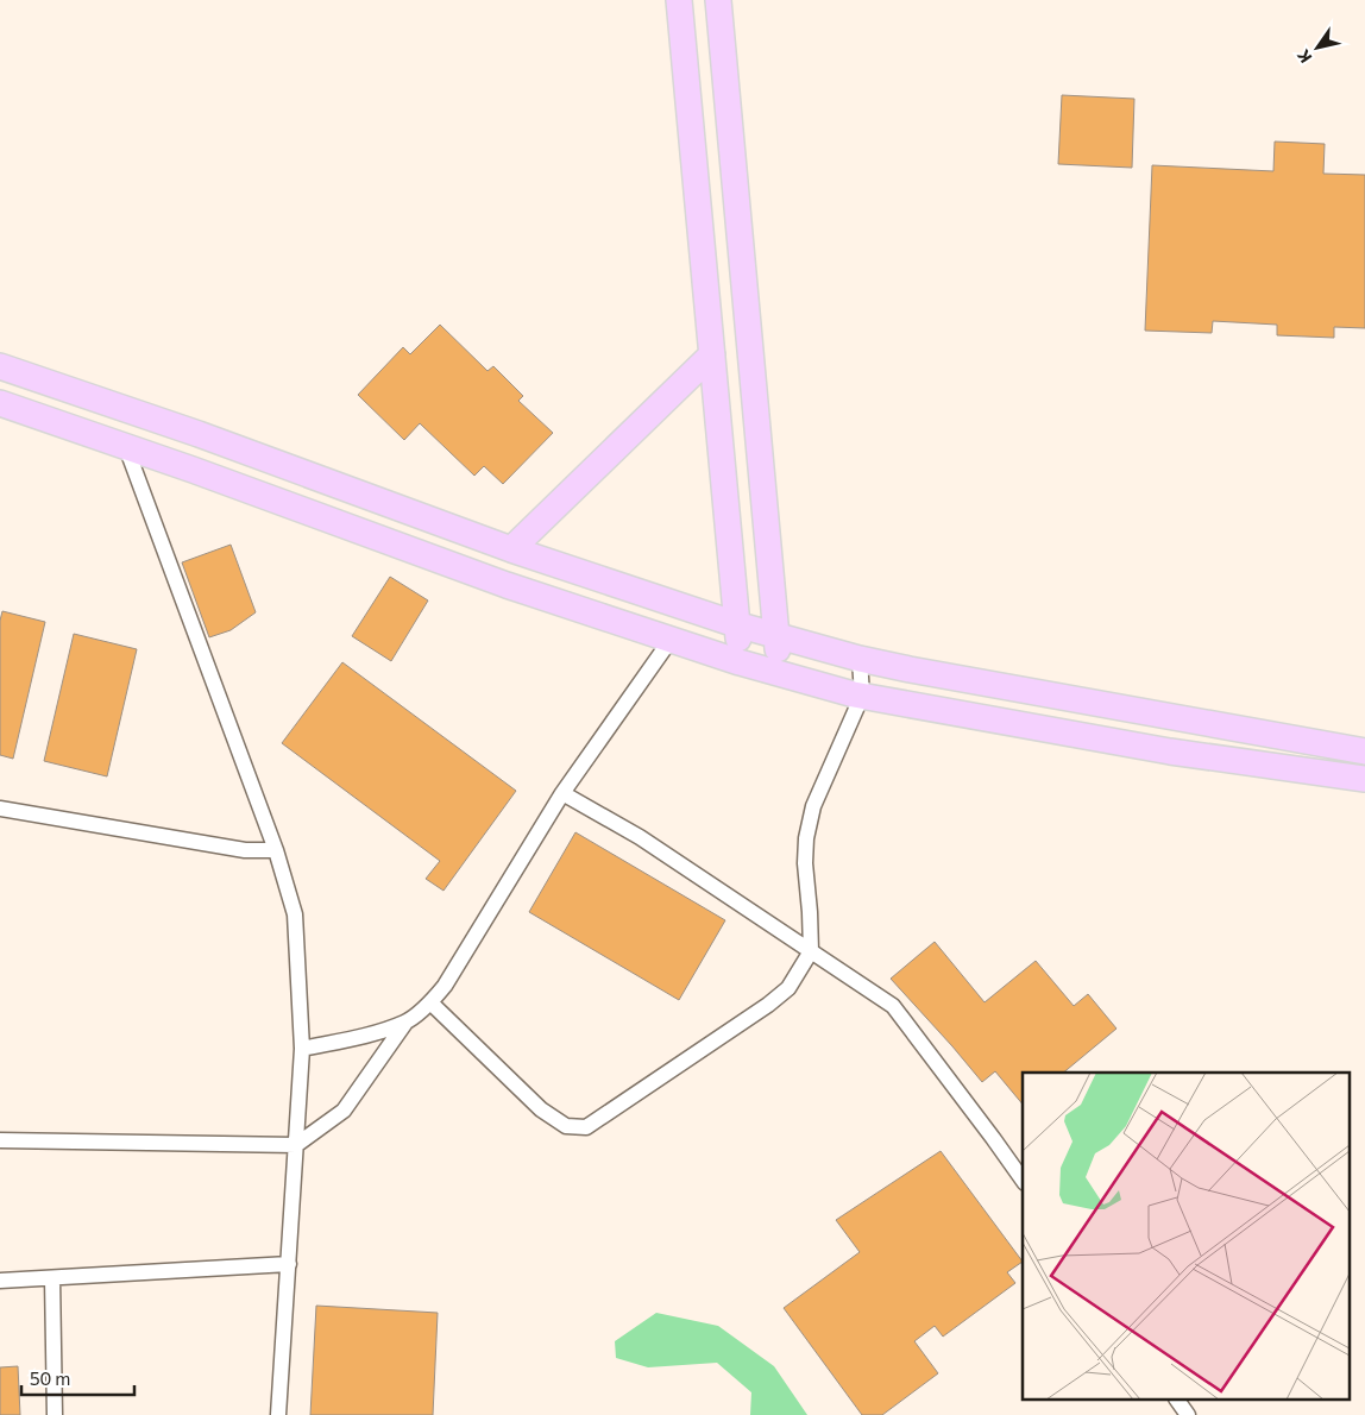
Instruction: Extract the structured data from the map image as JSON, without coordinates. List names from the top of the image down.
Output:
{
  "scale_bar": "50 m",
  "north": "bottom left"
}
